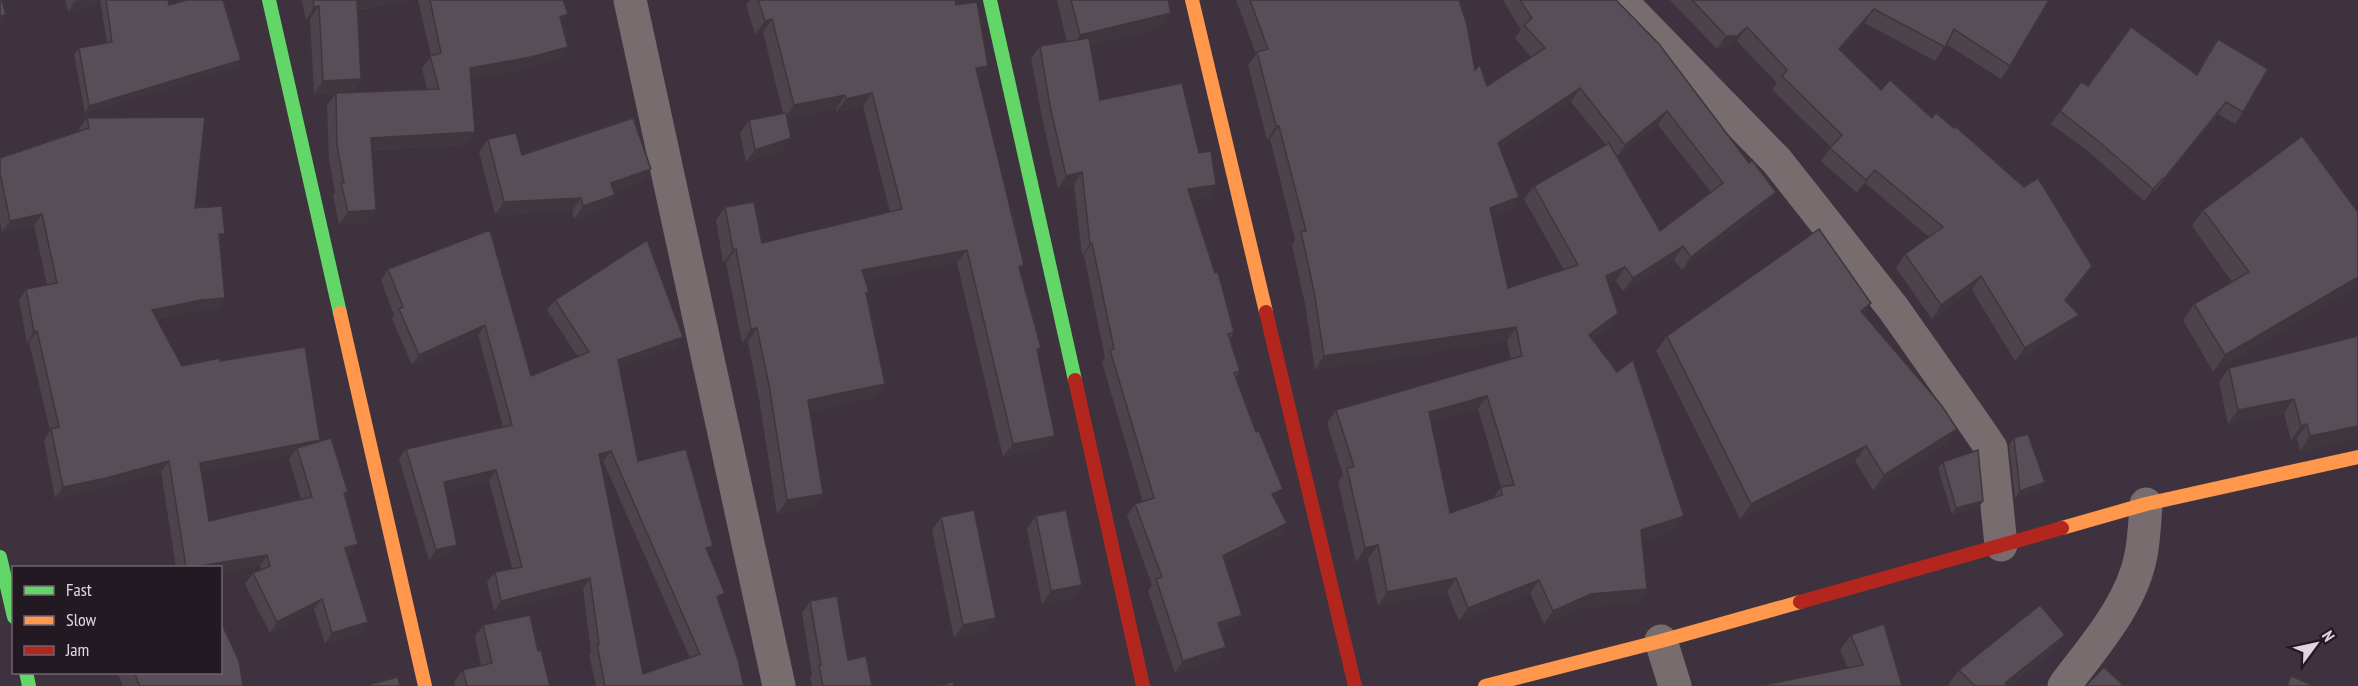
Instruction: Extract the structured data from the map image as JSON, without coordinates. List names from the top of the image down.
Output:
{
  "legend": ["Fast", "Slow", "Jam"],
  "north": "top right"
}
